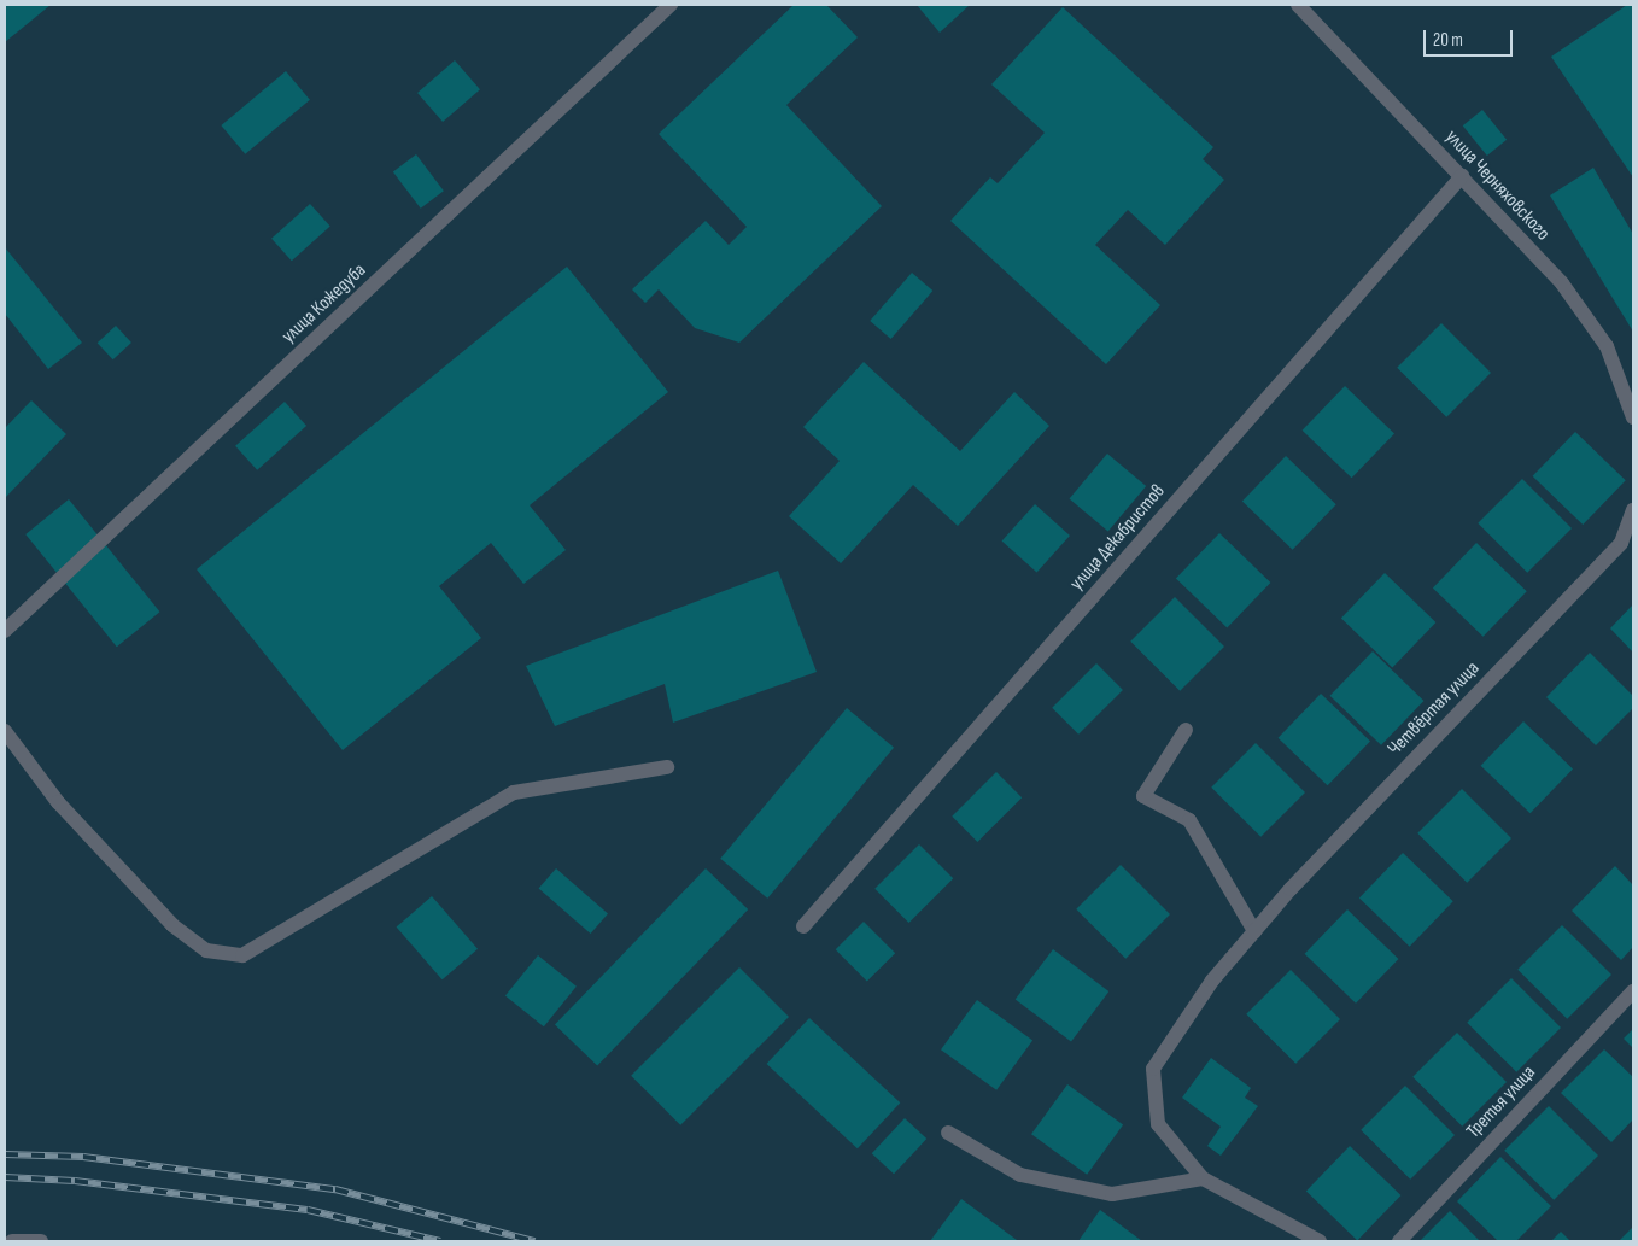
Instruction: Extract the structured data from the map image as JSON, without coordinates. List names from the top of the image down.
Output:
{
  "streets": {
    "street": [
      "улица Черняховского",
      "улица Кожедуба",
      "улица Декабристов",
      "Четвёртая улица",
      "Третья улица"
    ]
  },
  "crossings": [
    ["улица Черняховского", "улица Декабристов"]
  ],
  "scale_bar": "20 m"
}
